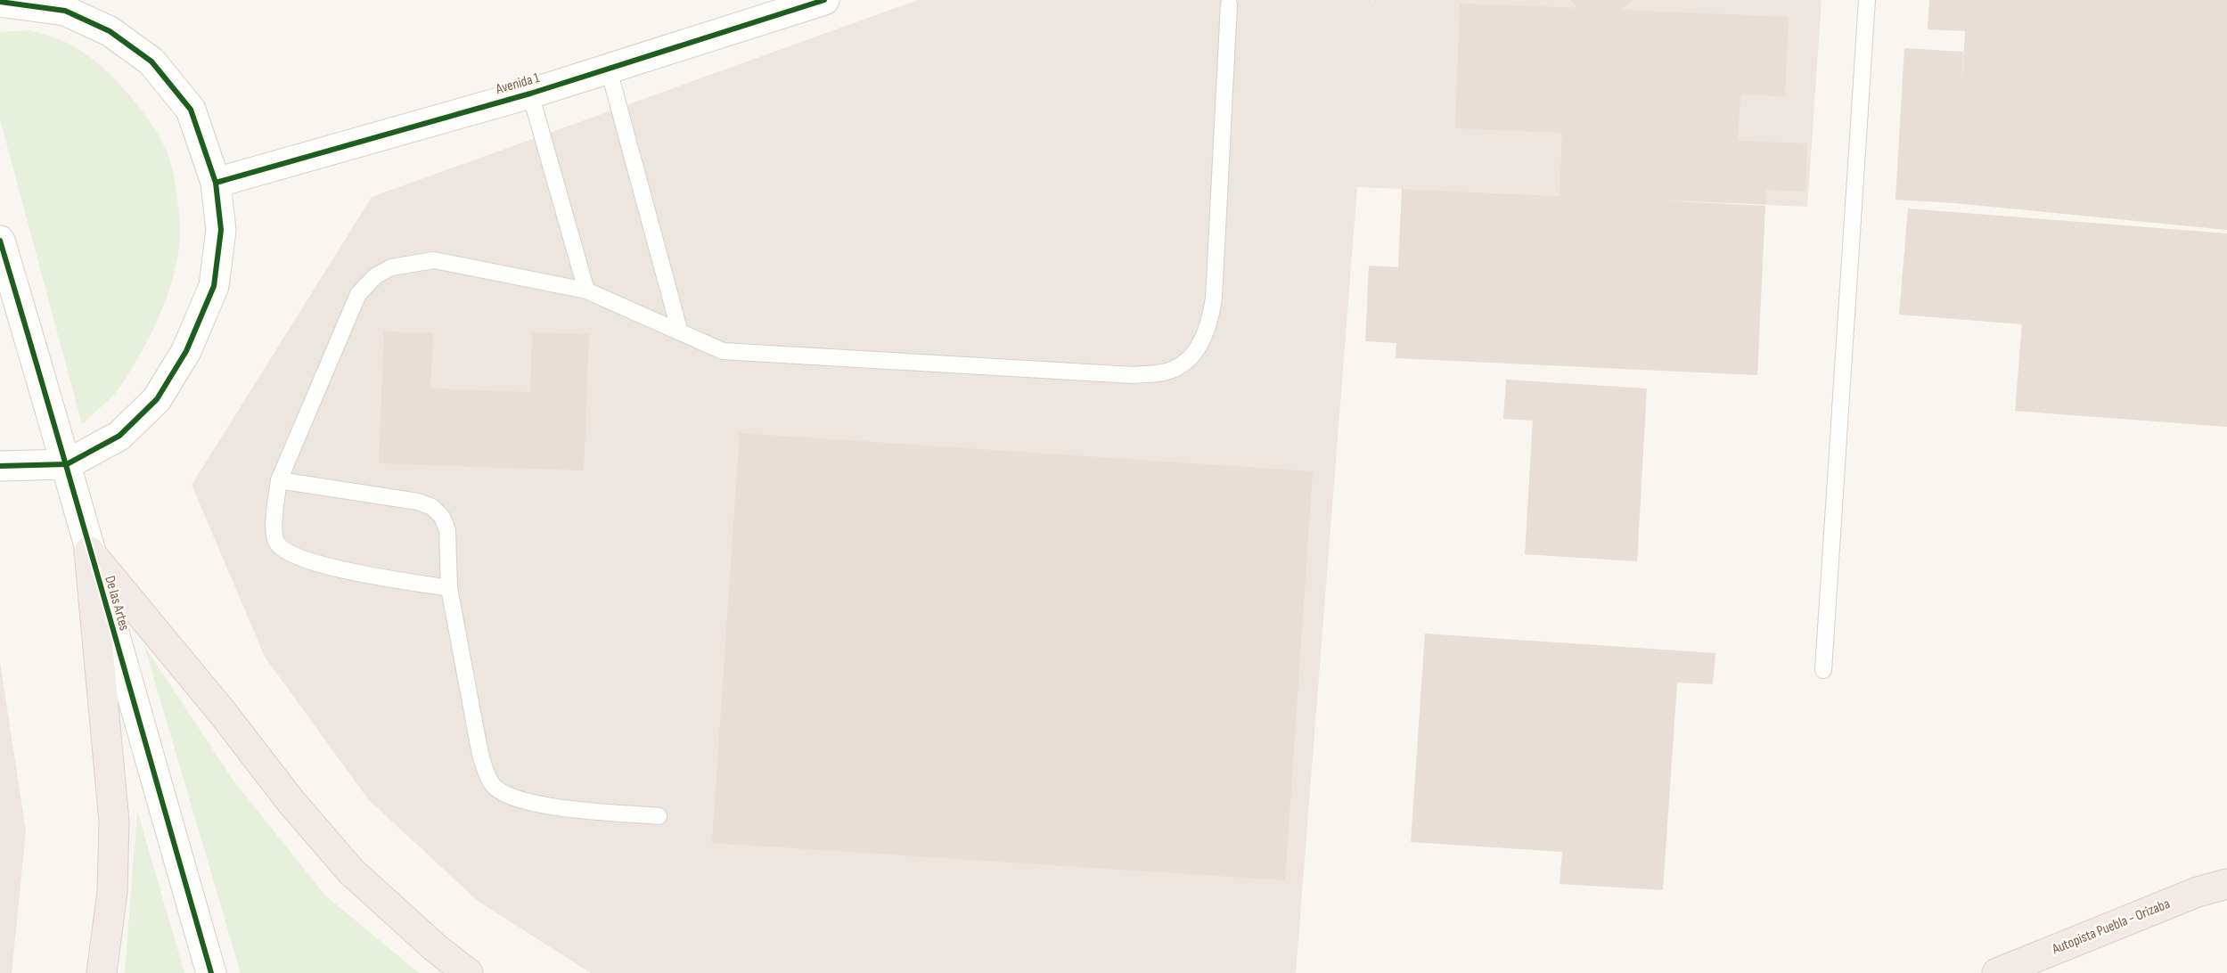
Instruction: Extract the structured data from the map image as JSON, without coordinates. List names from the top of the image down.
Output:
{
  "streets": {
    "highway": ["Autopista Puebla - Orizaba"],
    "street": ["Avenida 1", "De las Artes"]
  }
}
